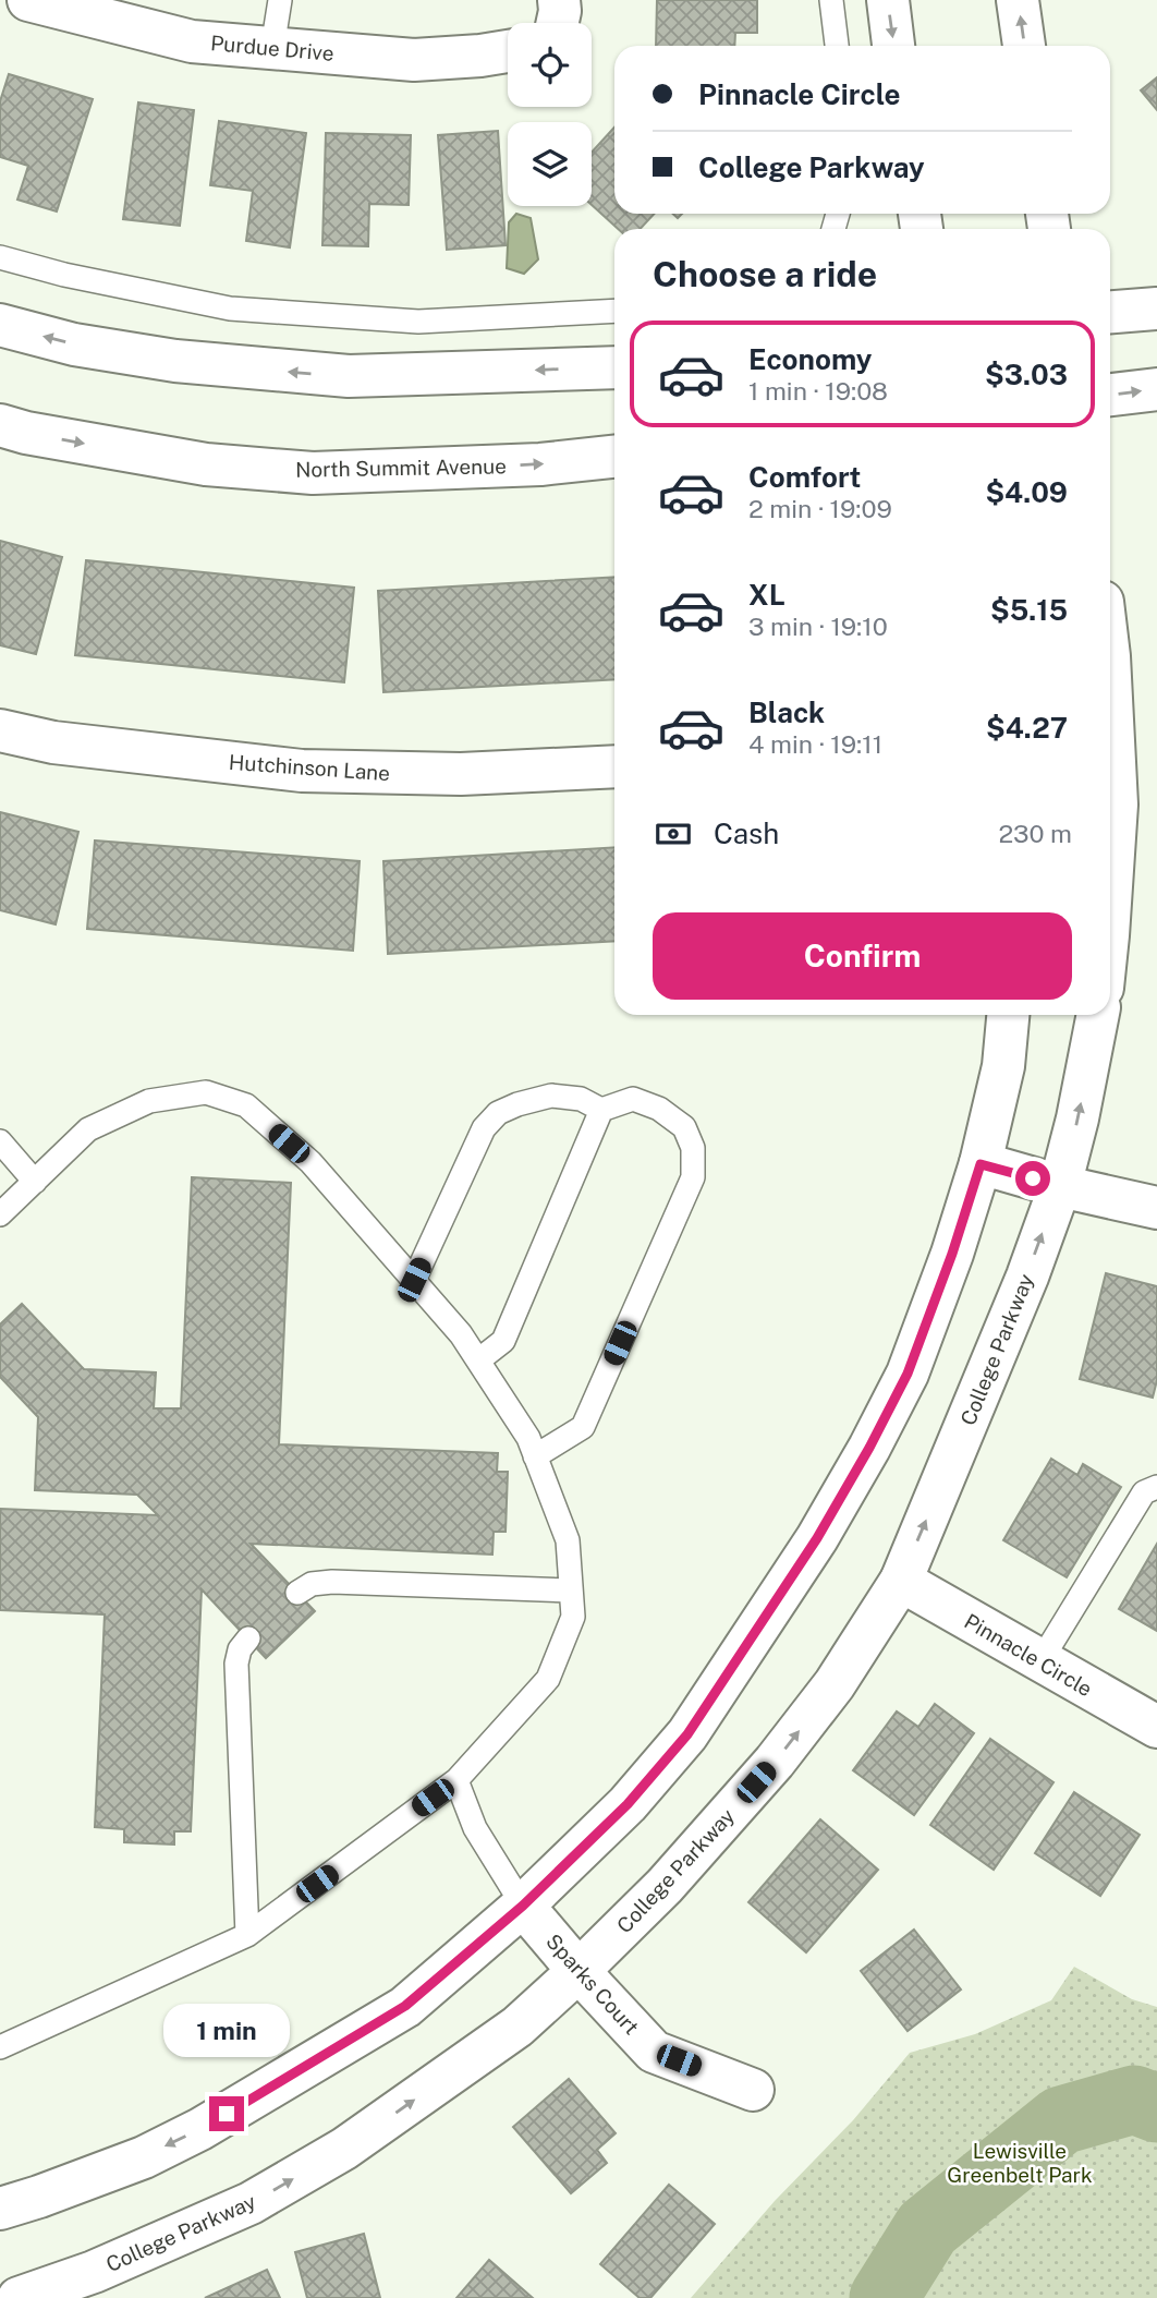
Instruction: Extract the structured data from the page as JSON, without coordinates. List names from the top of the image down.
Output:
{
  "streets": {
    "street": [
      "Purdue Drive",
      "North Summit Avenue",
      "Hutchinson Lane",
      "College Parkway",
      "Pinnacle Circle",
      "Sparks Court"
    ]
  },
  "crossings": [
    ["College Parkway", "Pinnacle Circle"],
    ["College Parkway", "Sparks Court"]
  ],
  "parks": ["Lewisville Greenbelt Park"],
  "page": {
    "banner": ["Pinnacle Circle", "College Parkway"],
    "heading": "Choose a ride",
    "list": [
      {
        "name": "Economy",
        "note": "1 min · 19:08",
        "value": "$3.03"
      },
      {
        "name": "Comfort",
        "note": "2 min · 19:09",
        "value": "$4.09"
      },
      {
        "name": "XL",
        "note": "3 min · 19:10",
        "value": "$5.15"
      },
      {
        "name": "Black",
        "note": "4 min · 19:11",
        "value": "$4.27"
      }
    ],
    "pay": ["Cash", "230 m"],
    "buttons": "Confirm",
    "bubble": "1 min"
  }
}
